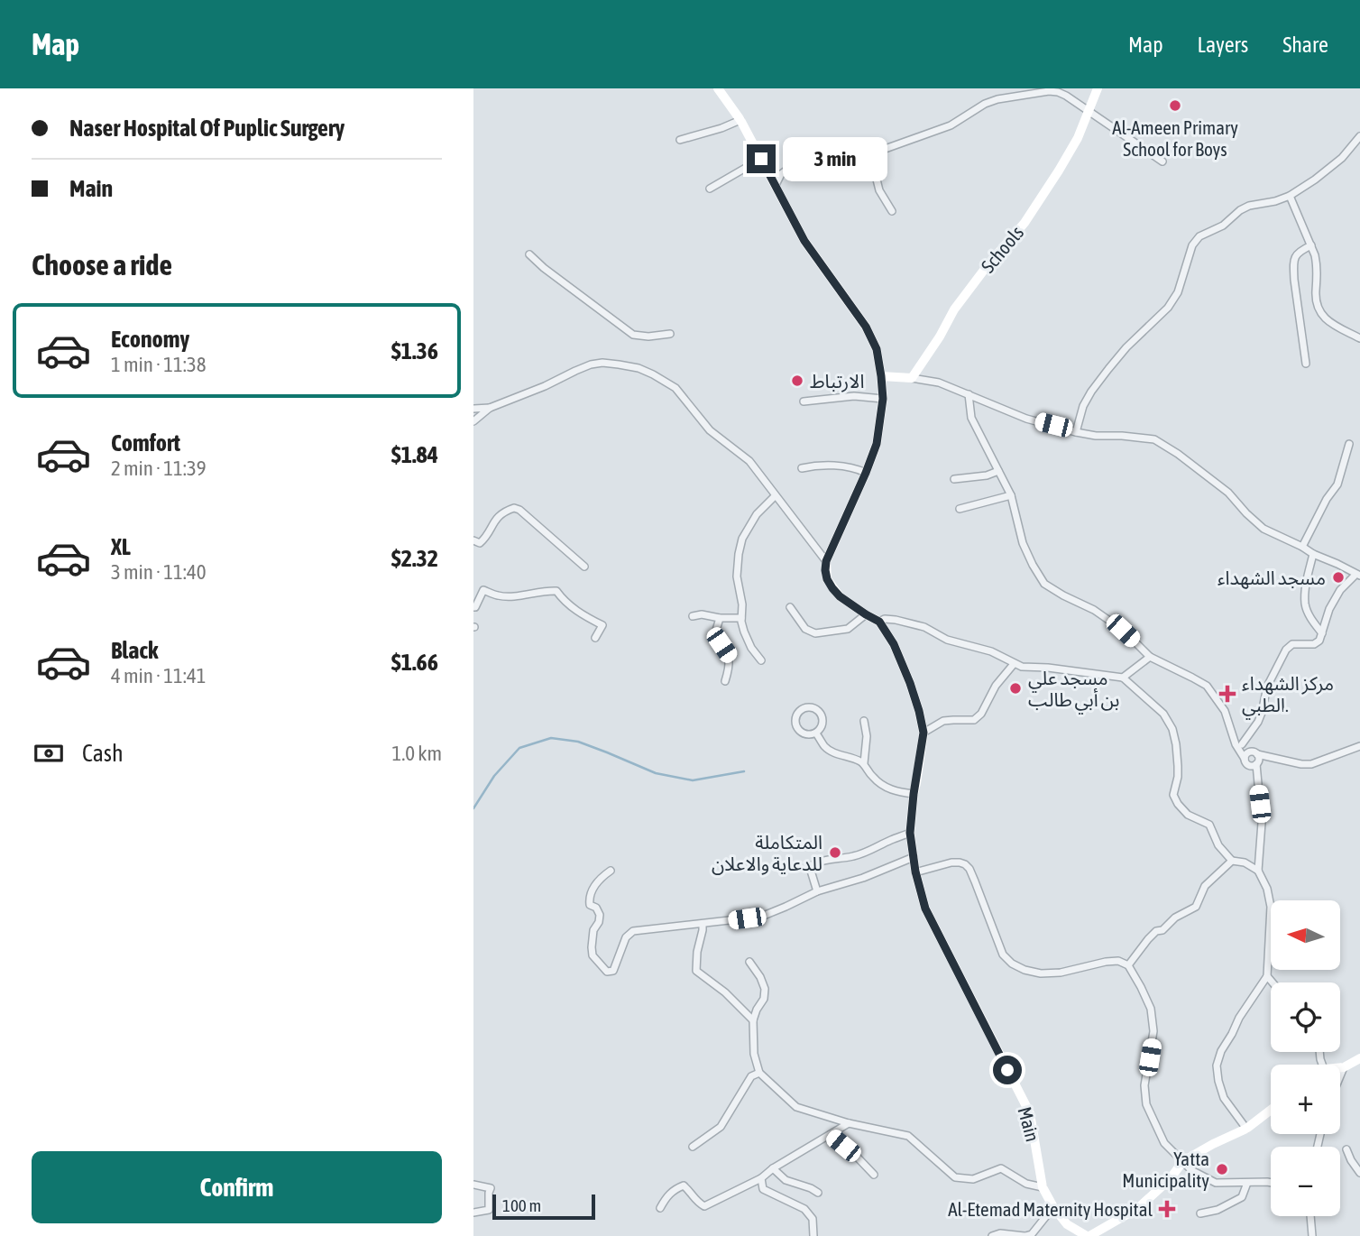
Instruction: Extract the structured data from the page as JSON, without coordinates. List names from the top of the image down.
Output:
{
  "streets": {
    "main road": ["Schools", "Main"]
  },
  "places": {
    "other": [
      "Al-Ameen Primary School for Boys",
      "الارتباط",
      "مسجد الشهداء",
      "مسجد علي بن أبي طالب",
      "المتكاملة للدعاية والاعلان",
      "Yatta Municipality"
    ],
    "health": ["مركز الشهداء الطبي.", "Al-Etemad Maternity Hospital"]
  },
  "scale_bar": "100 m",
  "north": "left",
  "page": {
    "header": "Map",
    "nav": ["Map", "Layers", "Share"],
    "banner": ["Naser Hospital Of Puplic Surgery", "Main"],
    "bubble": "3 min",
    "heading": "Choose a ride",
    "list": [
      {
        "name": "Economy",
        "note": "1 min · 11:38",
        "value": "$1.36"
      },
      {
        "name": "Comfort",
        "note": "2 min · 11:39",
        "value": "$1.84"
      },
      {
        "name": "XL",
        "note": "3 min · 11:40",
        "value": "$2.32"
      },
      {
        "name": "Black",
        "note": "4 min · 11:41",
        "value": "$1.66"
      }
    ],
    "pay": ["Cash", "1.0 km"],
    "map_buttons": ["+", "−"],
    "buttons": "Confirm",
    "scale": "100 m"
  }
}
